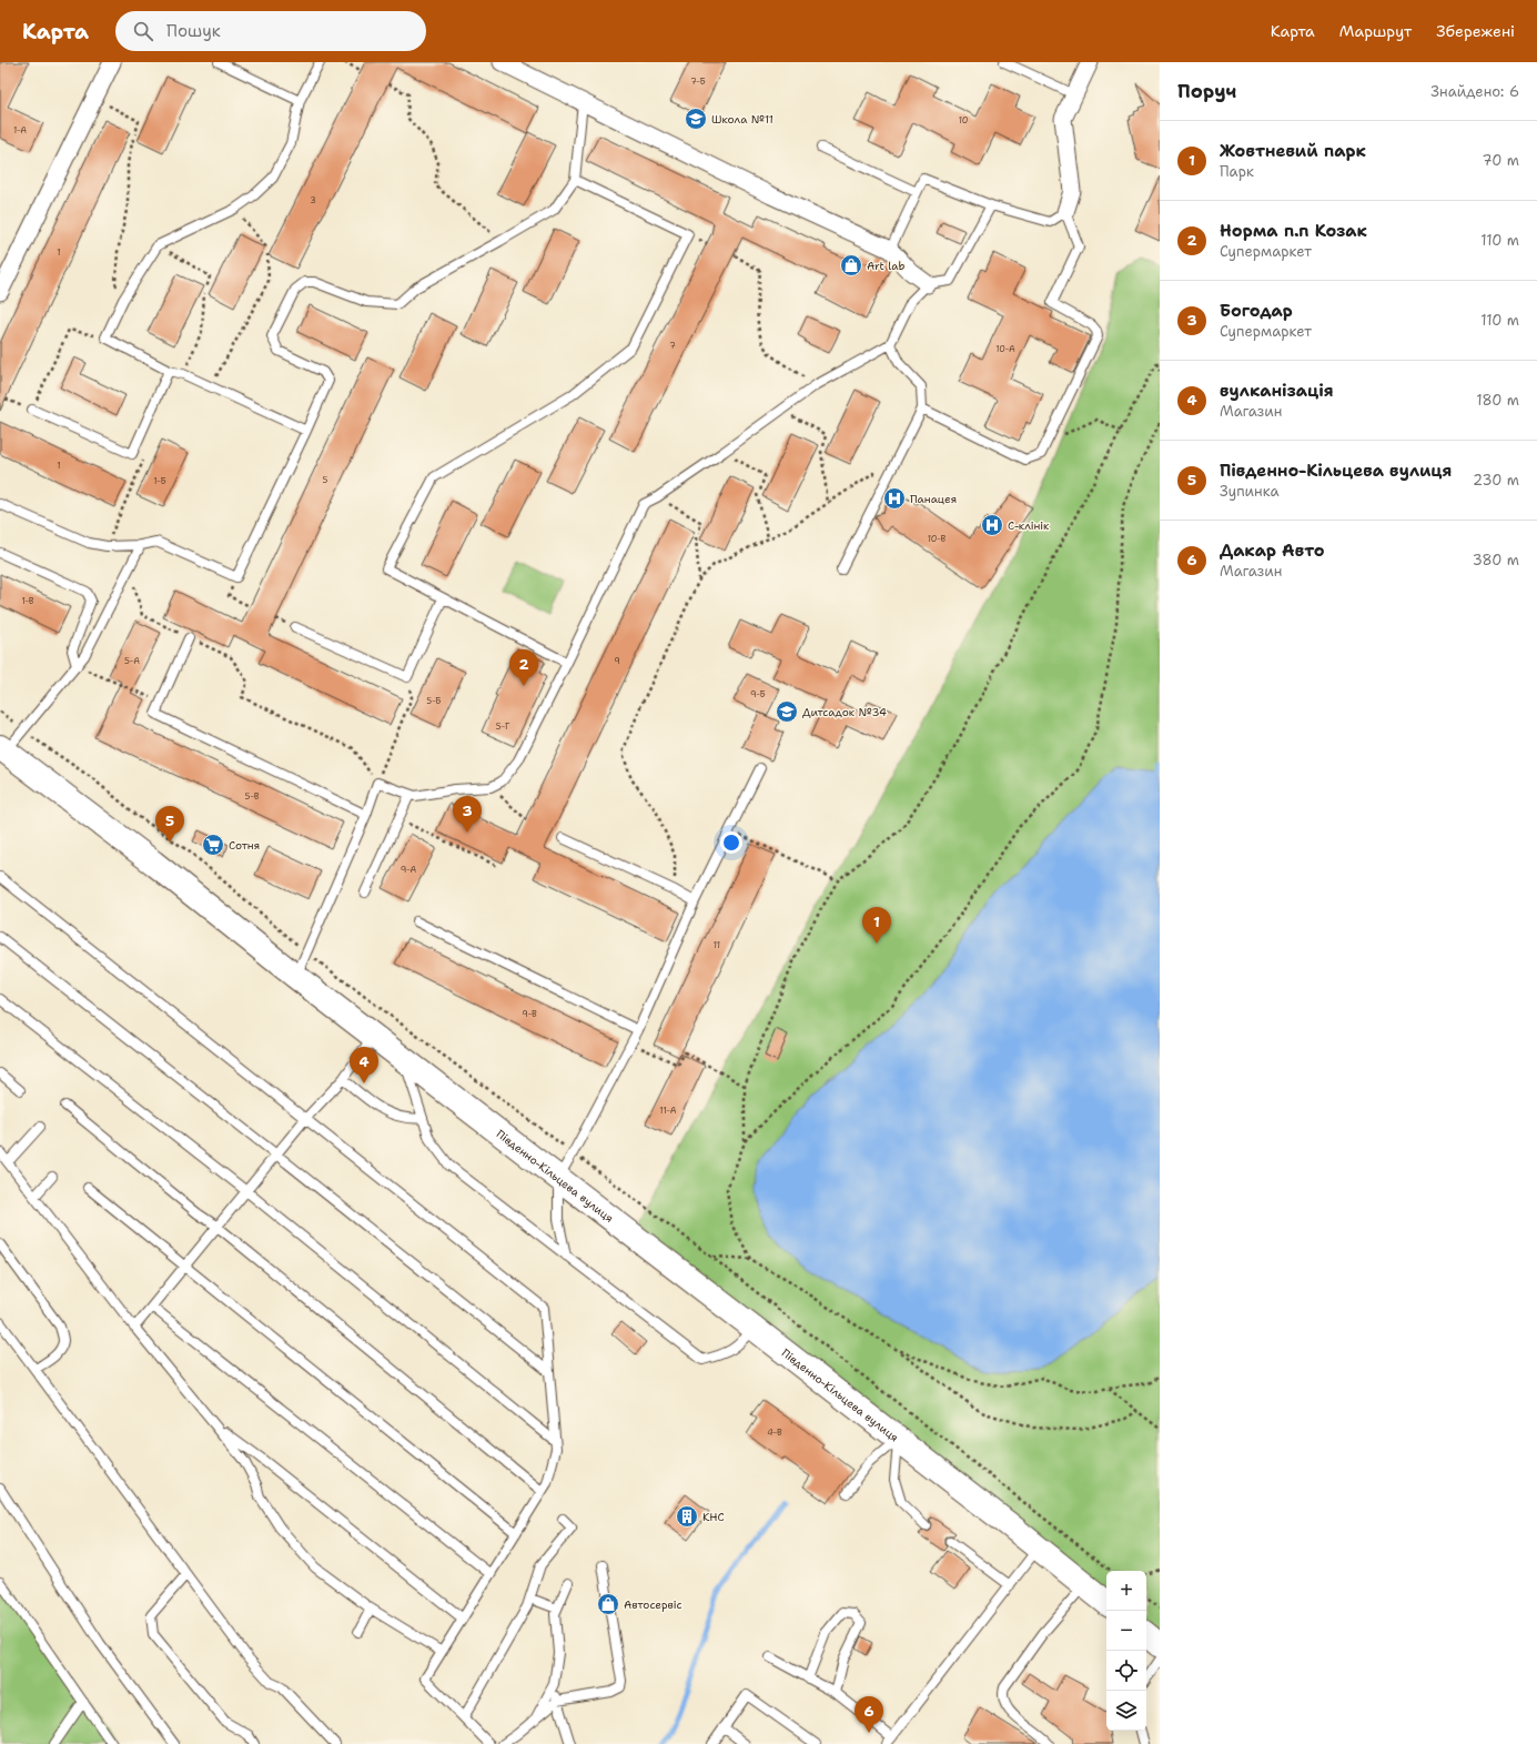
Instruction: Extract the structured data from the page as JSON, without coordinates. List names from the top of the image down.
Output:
{
  "streets": {
    "main road": ["Південно-Кільцева вулиця"]
  },
  "places": {
    "school or university": ["Школа №11", "Дитсадок №34"],
    "shop": ["Art lab", "Автосервіс"],
    "hospital": ["Панацея", "С-клінік"],
    "supermarket": ["Сотня"],
    "building": ["КНС"]
  },
  "house_numbers": [
    "7-Б",
    "10",
    "1-А",
    "3",
    "1",
    "7",
    "10-А",
    "1",
    "5",
    "1-Б",
    "10-В",
    "1-В",
    "5-А",
    "9",
    "9-Б",
    "5-Б",
    "5-Г",
    "5-В",
    "9-А",
    "11",
    "9-В",
    "11-А",
    "4-В"
  ],
  "page": {
    "header": "Карта",
    "search": "Пошук",
    "nav": ["Карта", "Маршрут", "Збережені"],
    "heading": ["Поруч", "Знайдено: 6"],
    "list": [
      {
        "mark": "1",
        "name": "Жовтневий парк",
        "note": "Парк",
        "value": "70 m"
      },
      {
        "mark": "2",
        "name": "Норма п.п Козак",
        "note": "Супермаркет",
        "value": "110 m"
      },
      {
        "mark": "3",
        "name": "Богодар",
        "note": "Супермаркет",
        "value": "110 m"
      },
      {
        "mark": "4",
        "name": "вулканізація",
        "note": "Магазин",
        "value": "180 m"
      },
      {
        "mark": "5",
        "name": "Південно-Кільцева вулиця",
        "note": "Зупинка",
        "value": "230 m"
      },
      {
        "mark": "6",
        "name": "Дакар Авто",
        "note": "Магазин",
        "value": "380 m"
      }
    ],
    "pins": [
      "2",
      "3",
      "5",
      "1",
      "4",
      "6"
    ],
    "map_buttons": ["+", "−"]
  }
}
